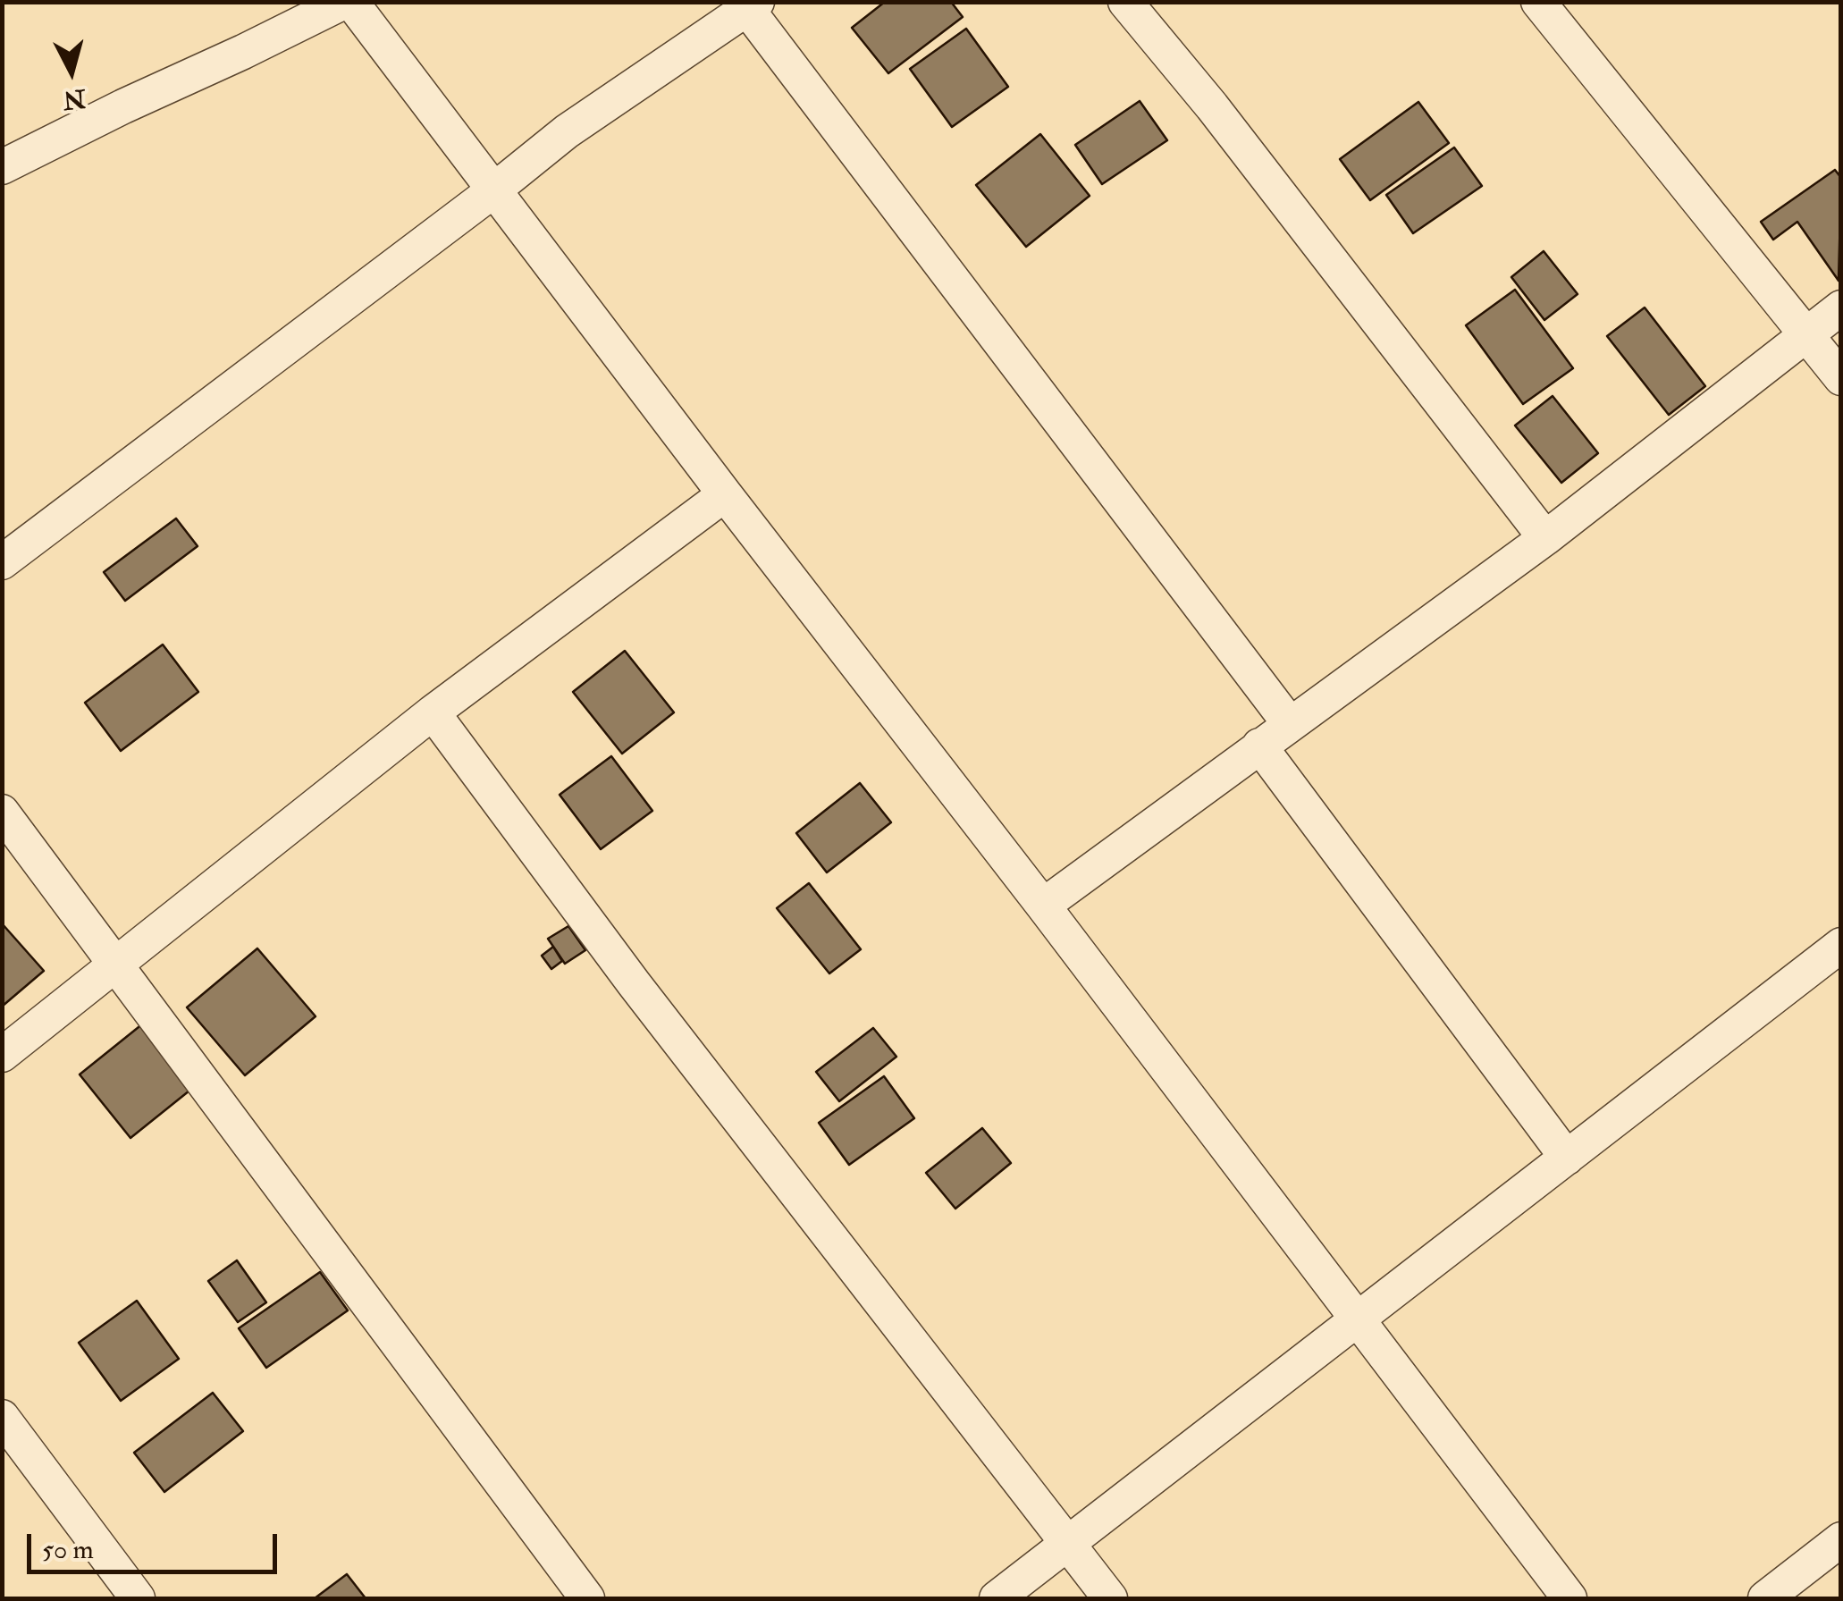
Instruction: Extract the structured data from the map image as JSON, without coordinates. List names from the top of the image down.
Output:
{
  "scale_bar": "50 m",
  "north": "bottom"
}
